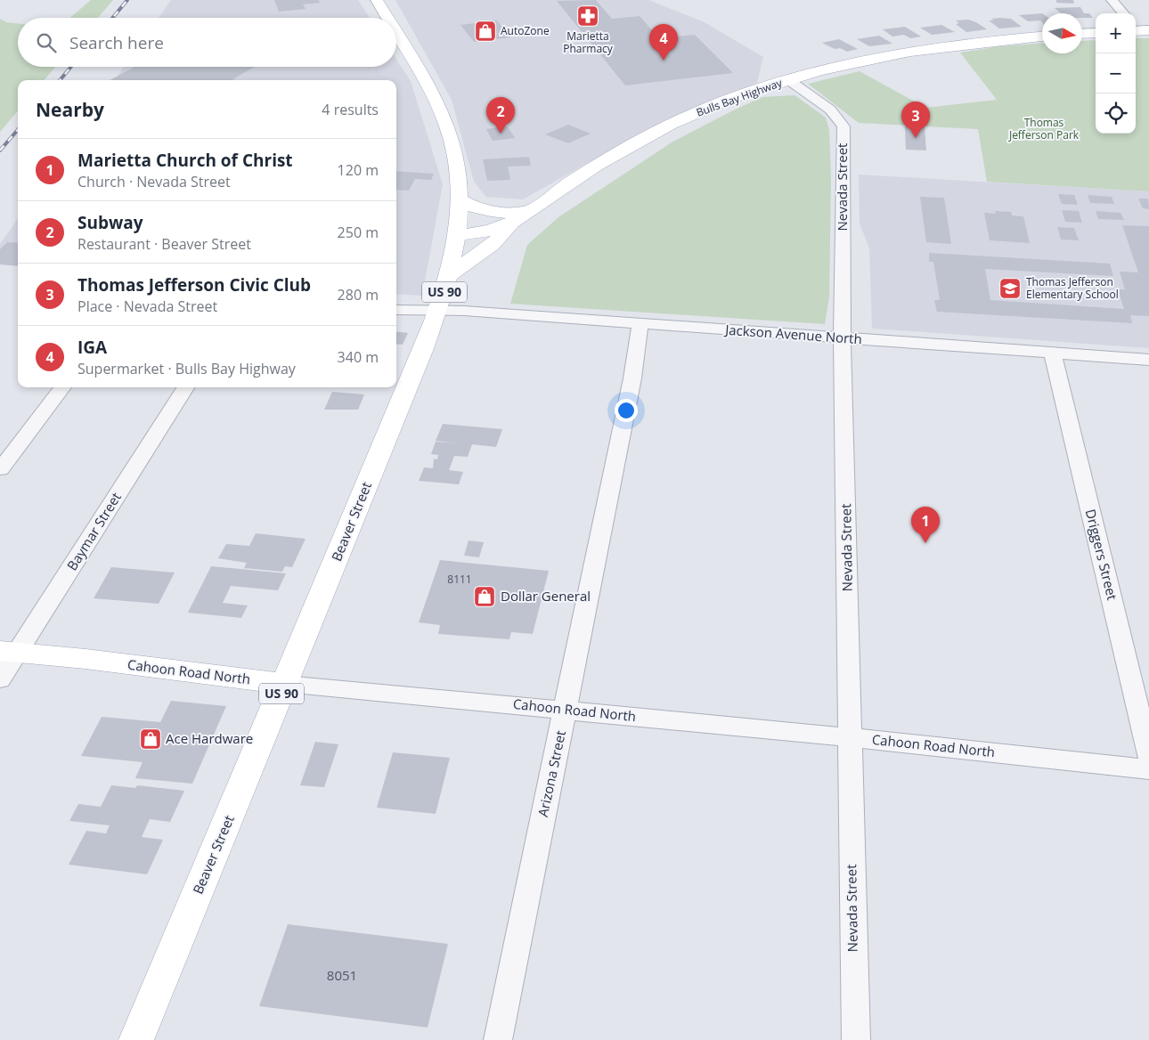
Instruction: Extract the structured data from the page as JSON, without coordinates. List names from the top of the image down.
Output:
{
  "streets": {
    "main road": [
      "Bulls Bay Highway",
      "US 90",
      "Beaver Street",
      "Cahoon Road North"
    ],
    "street": [
      "Nevada Street",
      "Jackson Avenue North",
      "Baymar Street",
      "Driggers Street",
      "Arizona Street"
    ]
  },
  "crossings": [
    ["Bulls Bay Highway", "Nevada Street"],
    ["Bulls Bay Highway", "Beaver Street"],
    ["Nevada Street", "Jackson Avenue North"],
    ["Nevada Street", "Cahoon Road North"],
    ["Jackson Avenue North", "Beaver Street"],
    ["Jackson Avenue North", "Driggers Street"],
    ["Jackson Avenue North", "Arizona Street"],
    ["Beaver Street", "Cahoon Road North"],
    ["Baymar Street", "Cahoon Road North"],
    ["Cahoon Road North", "Arizona Street"]
  ],
  "parks": ["Thomas Jefferson Park"],
  "places": {
    "pharmacy": ["Marietta Pharmacy"],
    "shop": ["AutoZone", "Dollar General", "Ace Hardware"],
    "school or university": ["Thomas Jefferson Elementary School"]
  },
  "house_numbers": ["8111", "8051"],
  "north": "right",
  "page": {
    "map_buttons": ["+", "−"],
    "search": "Search here",
    "pins": [
      "4",
      "2",
      "3",
      "1"
    ],
    "heading": ["Nearby", "4 results"],
    "list": [
      {
        "mark": "1",
        "name": "Marietta Church of Christ",
        "note": "Church · Nevada Street",
        "value": "120 m"
      },
      {
        "mark": "2",
        "name": "Subway",
        "note": "Restaurant · Beaver Street",
        "value": "250 m"
      },
      {
        "mark": "3",
        "name": "Thomas Jefferson Civic Club",
        "note": "Place · Nevada Street",
        "value": "280 m"
      },
      {
        "mark": "4",
        "name": "IGA",
        "note": "Supermarket · Bulls Bay Highway",
        "value": "340 m"
      }
    ]
  }
}
